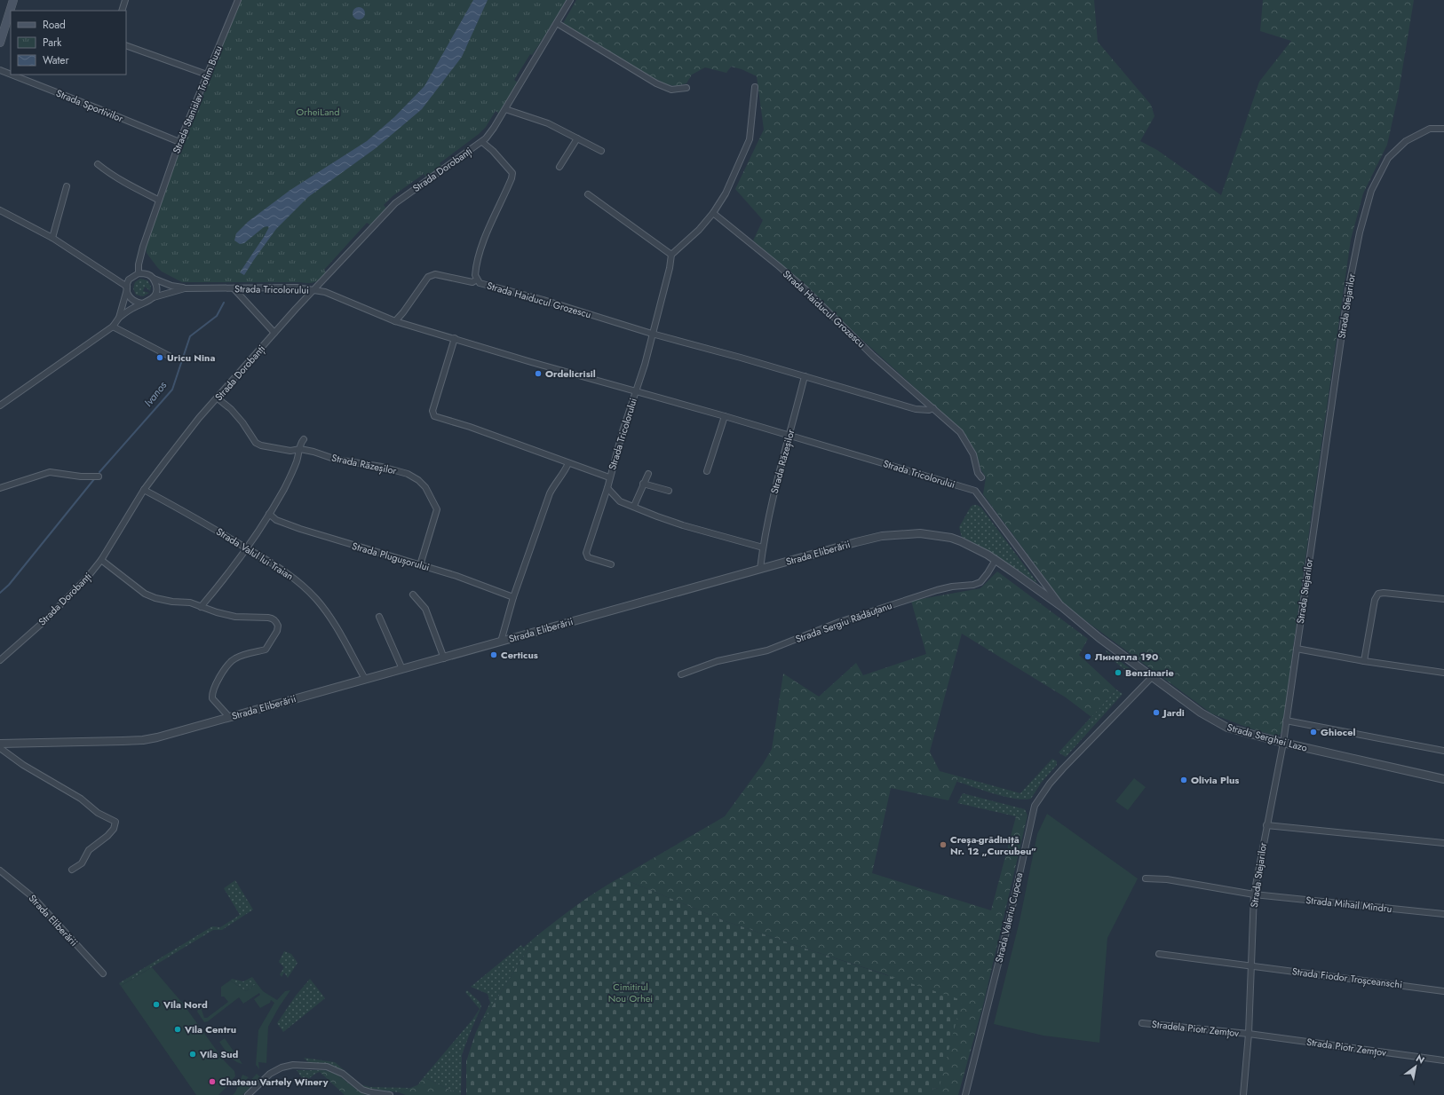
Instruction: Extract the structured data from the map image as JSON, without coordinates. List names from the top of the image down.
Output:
{
  "streets": {
    "street": [
      "Strada Stanislav Trofim Buzu",
      "Strada Sportivilor",
      "Strada Dorobanți",
      "Strada Tricolorului",
      "Strada Haiducul Grozescu",
      "Strada Stejarilor",
      "Strada Răzeșilor",
      "Strada Eliberării",
      "Strada Valul lui Traian",
      "Strada Plugușorului",
      "Strada Sergiu Rădăuțanu",
      "Strada Serghei Lazo",
      "Strada Mihail Mîndru",
      "Strada Valeriu Cupcea",
      "Strada Fiodor Troșceanschi",
      "Stradela Piotr Zemțov",
      "Strada Piotr Zemțov"
    ]
  },
  "crossings": [
    ["Strada Stanislav Trofim Buzu", "Strada Sportivilor"],
    ["Strada Stanislav Trofim Buzu", "Strada Tricolorului"],
    ["Strada Dorobanți", "Strada Tricolorului"],
    ["Strada Dorobanți", "Strada Haiducul Grozescu"],
    ["Strada Dorobanți", "Strada Răzeșilor"],
    ["Strada Dorobanți", "Strada Valul lui Traian"],
    ["Strada Tricolorului", "Strada Răzeșilor"],
    ["Strada Tricolorului", "Strada Eliberării"],
    ["Strada Tricolorului", "Strada Serghei Lazo"],
    ["Strada Haiducul Grozescu", "Strada Răzeșilor"],
    ["Strada Stejarilor", "Strada Serghei Lazo"],
    ["Strada Stejarilor", "Strada Mihail Mîndru"],
    ["Strada Stejarilor", "Strada Fiodor Troșceanschi"],
    ["Strada Stejarilor", "Stradela Piotr Zemțov"],
    ["Strada Stejarilor", "Strada Piotr Zemțov"],
    ["Strada Răzeșilor", "Strada Eliberării"],
    ["Strada Răzeșilor", "Strada Plugușorului"],
    ["Strada Eliberării", "Strada Valul lui Traian"],
    ["Strada Eliberării", "Strada Sergiu Rădăuțanu"],
    ["Strada Eliberării", "Strada Serghei Lazo"],
    ["Strada Serghei Lazo", "Strada Valeriu Cupcea"],
    ["Stradela Piotr Zemțov", "Strada Piotr Zemțov"]
  ],
  "water": ["Ivanos"],
  "parks": ["OrheiLand", "Cimitirul Nou Orhei"],
  "places": [
    "Uricu Nina",
    "Ordelicrisil",
    "Certicus",
    "Линелла 190",
    "Benzinarie",
    "Jardi",
    "Ghiocel",
    "Olivia Plus",
    "Creșa-grădiniță Nr. 12 „Curcubeu”",
    "Vila Nord",
    "Vila Centru",
    "Vila Sud",
    "Chateau Vartely Winery"
  ],
  "legend": ["Road", "Park", "Water"],
  "north": "top right"
}
